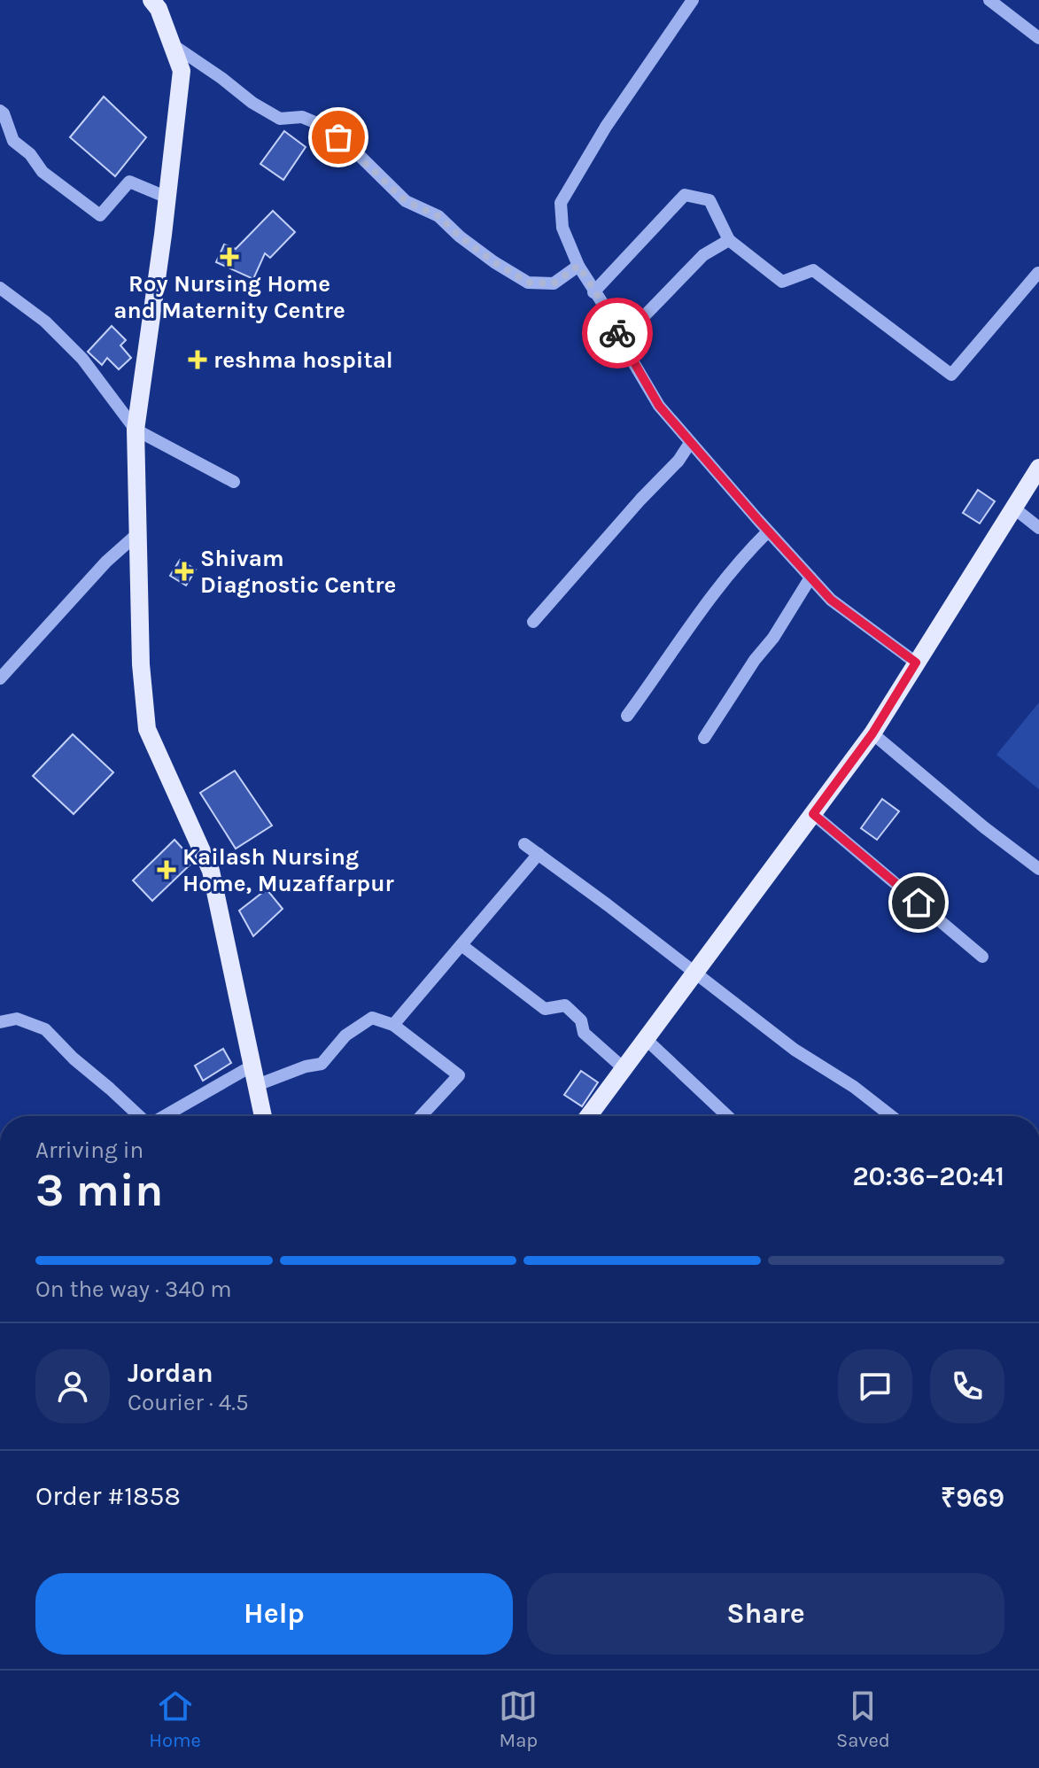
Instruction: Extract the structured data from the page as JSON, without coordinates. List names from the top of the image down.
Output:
{
  "places": {
    "health": [
      "Roy Nursing Home and Maternity Centre",
      "reshma hospital",
      "Shivam Diagnostic Centre",
      "Kailash Nursing Home, Muzaffarpur"
    ]
  },
  "page": {
    "heading": ["3 min", "Arriving in", "20:36–20:41"],
    "panel": [
      "Jordan",
      "Courier · 4.5",
      "Order #1858",
      "₹969"
    ],
    "bar": "On the way · 340 m",
    "buttons": ["Help", "Share"],
    "tabs": ["Home", "Map", "Saved"]
  }
}
